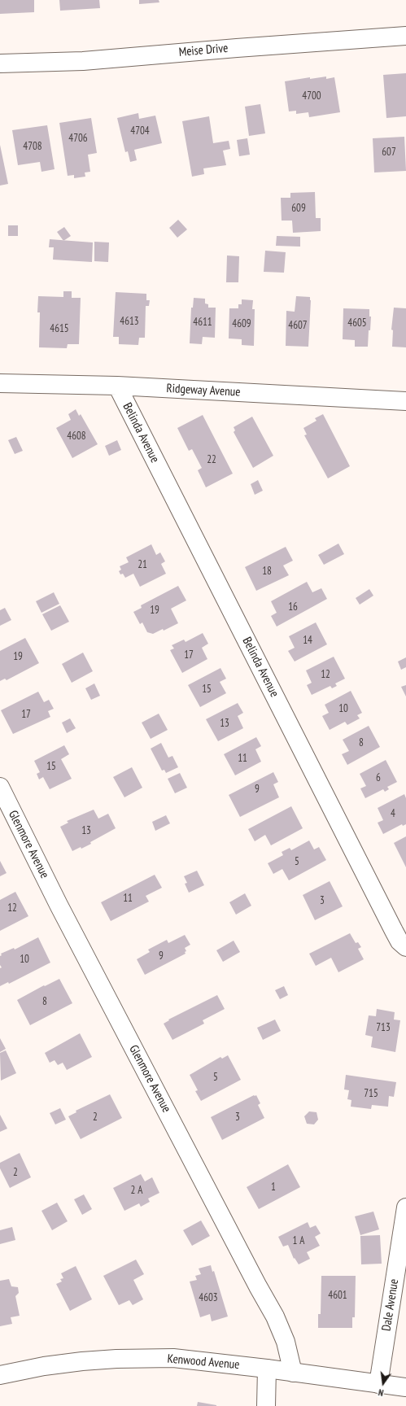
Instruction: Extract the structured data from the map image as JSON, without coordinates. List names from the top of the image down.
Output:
{
  "streets": {
    "street": [
      "Meise Drive",
      "Ridgeway Avenue",
      "Belinda Avenue",
      "Glenmore Avenue",
      "Dale Avenue",
      "Kenwood Avenue"
    ]
  },
  "crossings": [
    ["Ridgeway Avenue", "Belinda Avenue"],
    ["Glenmore Avenue", "Kenwood Avenue"],
    ["Dale Avenue", "Kenwood Avenue"]
  ],
  "house_numbers": [
    "4700",
    "4704",
    "4706",
    "4708",
    "607",
    "609",
    "4613",
    "4611",
    "4605",
    "4609",
    "4607",
    "4615",
    "4608",
    "22",
    "21",
    "18",
    "16",
    "19",
    "14",
    "17",
    "19",
    "12",
    "15",
    "10",
    "17",
    "13",
    "8",
    "11",
    "15",
    "6",
    "9",
    "4",
    "13",
    "5",
    "11",
    "3",
    "12",
    "9",
    "10",
    "8",
    "713",
    "5",
    "715",
    "2",
    "3",
    "2",
    "1",
    "2 A",
    "1 A",
    "4601",
    "4603"
  ],
  "north": "bottom"
}
